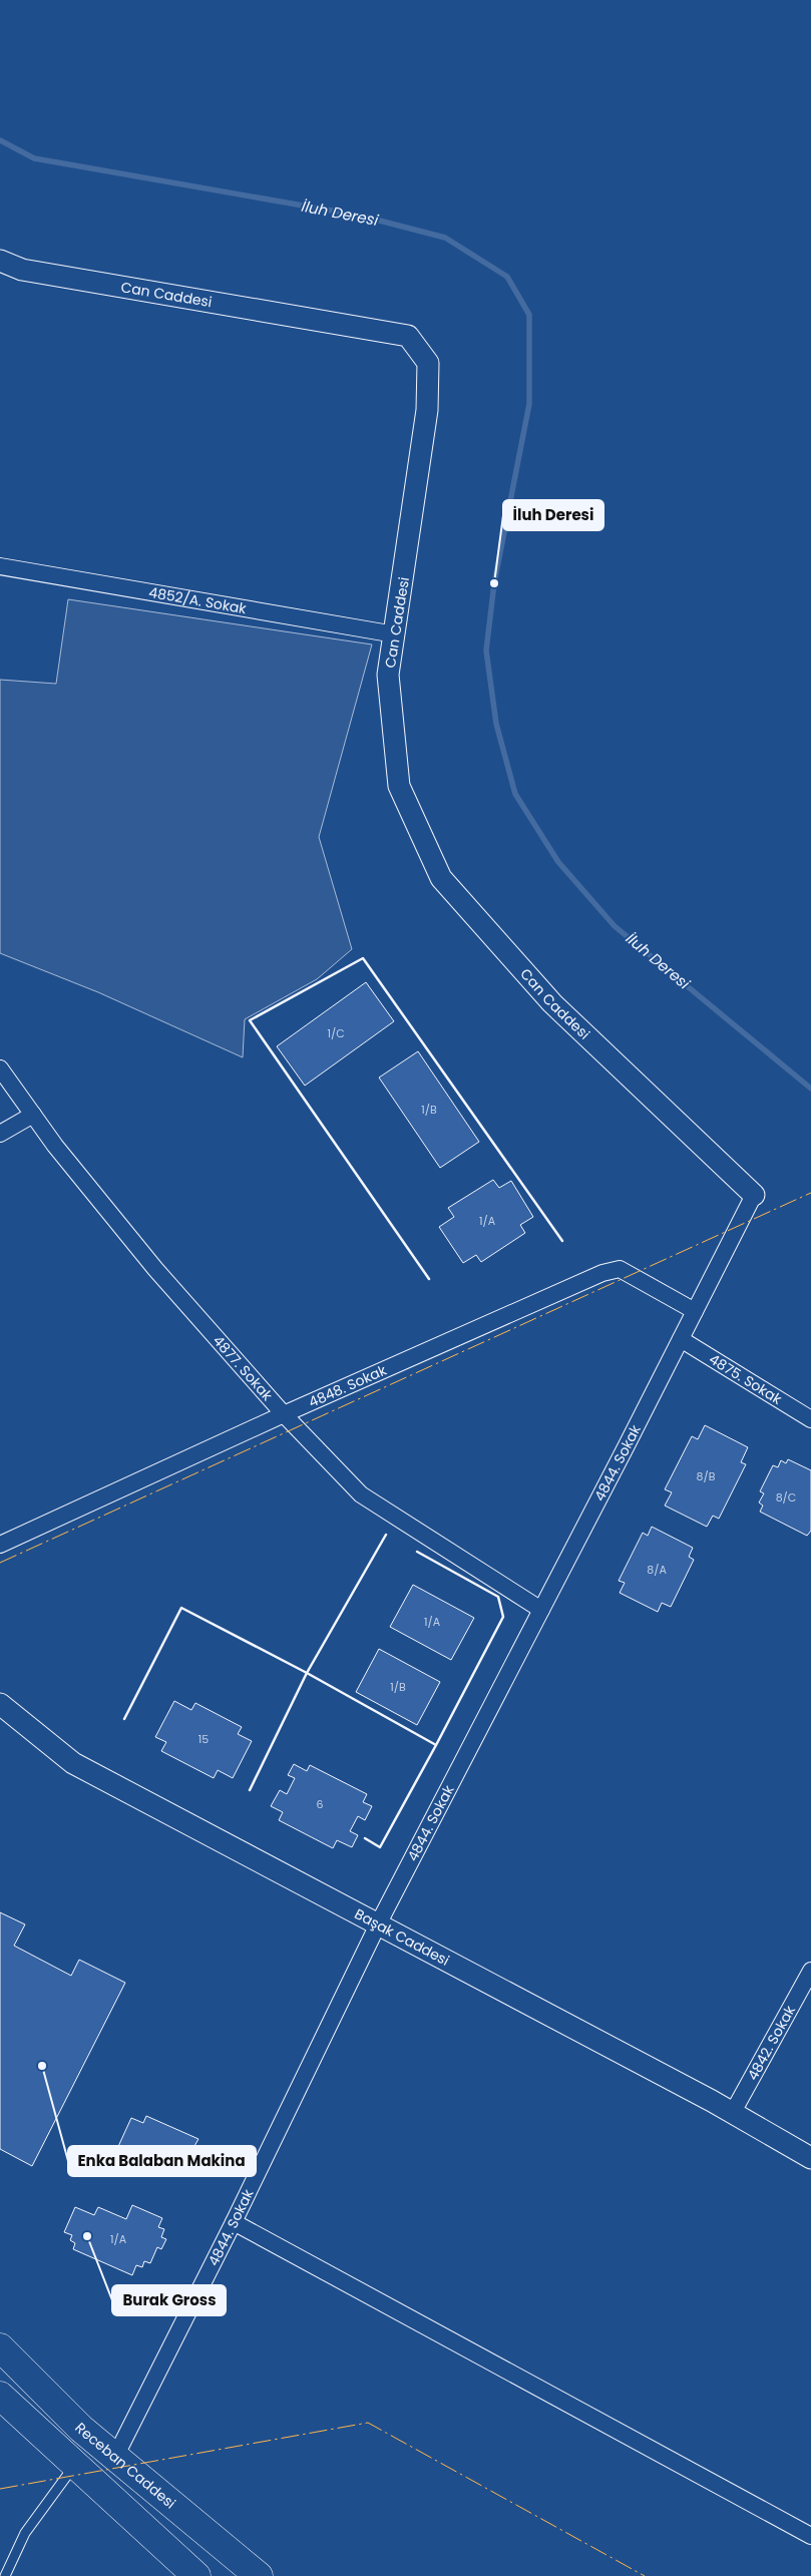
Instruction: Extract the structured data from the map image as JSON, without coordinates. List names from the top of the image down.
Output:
{
  "streets": {
    "highway": ["Receban Caddesi"],
    "street": [
      "Can Caddesi",
      "4852/A. Sokak",
      "4877. Sokak",
      "4875. Sokak",
      "4848. Sokak",
      "4844. Sokak",
      "Başak Caddesi",
      "4842. Sokak"
    ]
  },
  "crossings": [
    ["Can Caddesi", "4852/A. Sokak"],
    ["Can Caddesi", "4844. Sokak"],
    ["4877. Sokak", "4848. Sokak"],
    ["4877. Sokak", "4844. Sokak"],
    ["4875. Sokak", "4844. Sokak"],
    ["4848. Sokak", "4844. Sokak"],
    ["4844. Sokak", "Başak Caddesi"],
    ["4844. Sokak", "Receban Caddesi"],
    ["Başak Caddesi", "4842. Sokak"]
  ],
  "water": ["İluh Deresi"],
  "places": ["İluh Deresi", "Enka Balaban Makina", "Burak Gross"],
  "house_numbers": [
    "1/C",
    "1/B",
    "1/A",
    "8/B",
    "8/C",
    "8/A",
    "1/A",
    "1/B",
    "15",
    "6",
    "1/A"
  ]
}
